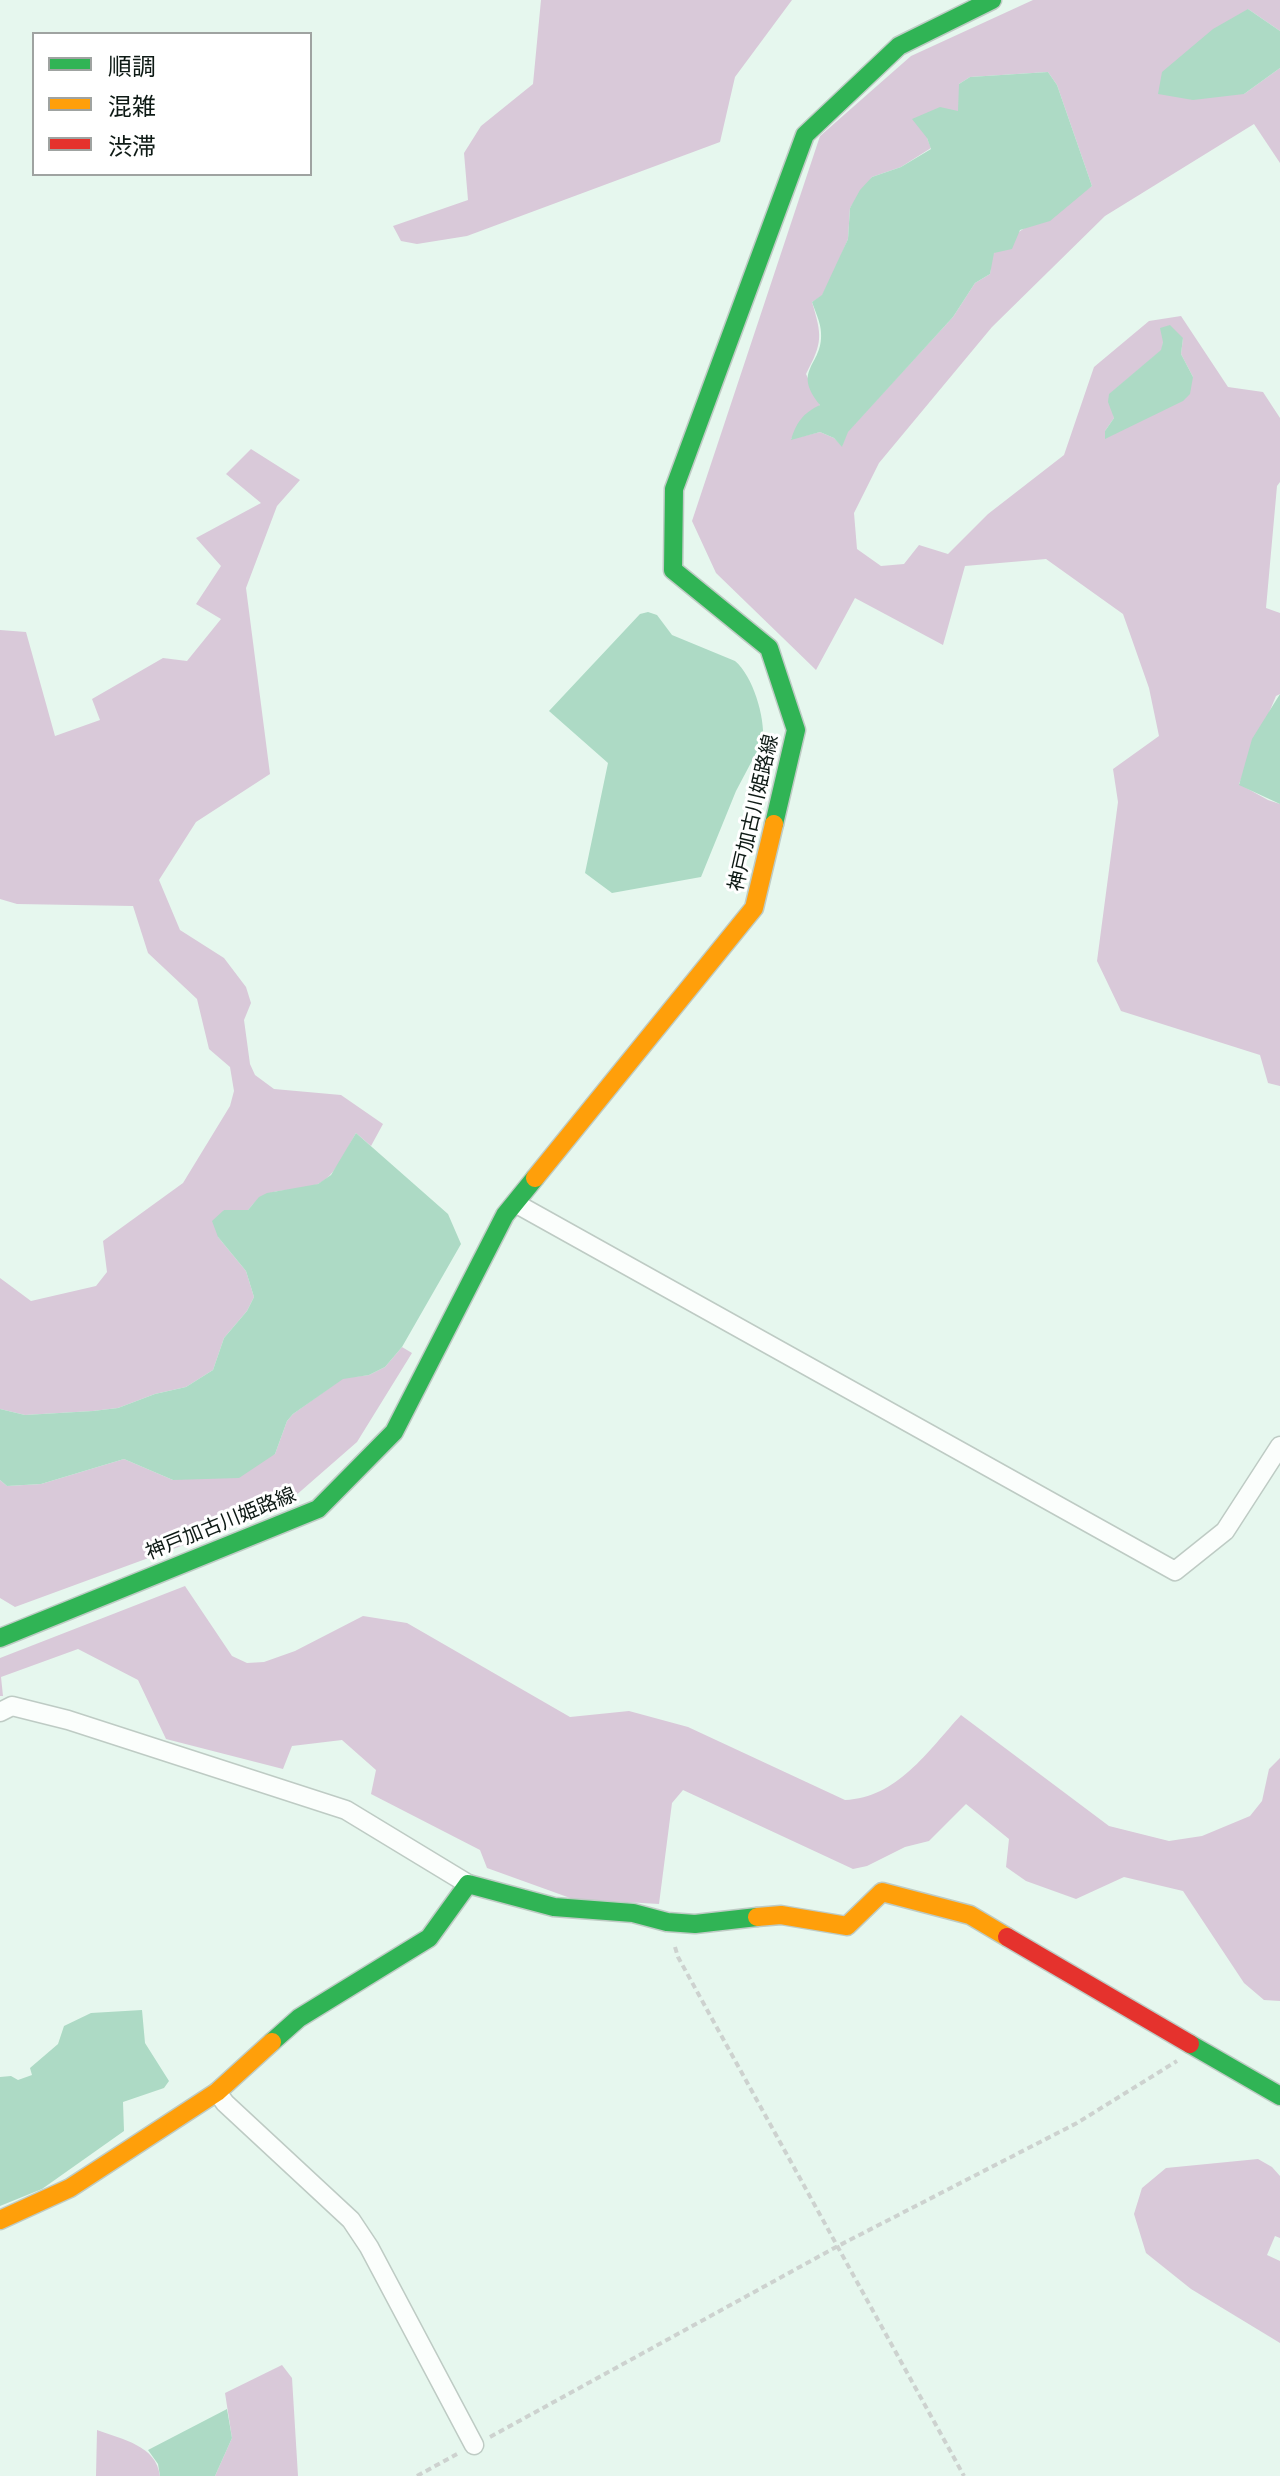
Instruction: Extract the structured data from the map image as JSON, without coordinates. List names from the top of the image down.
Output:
{
  "streets": {
    "street": ["神戸加古川姫路線"]
  },
  "legend": ["順調", "混雑", "渋滞"]
}
